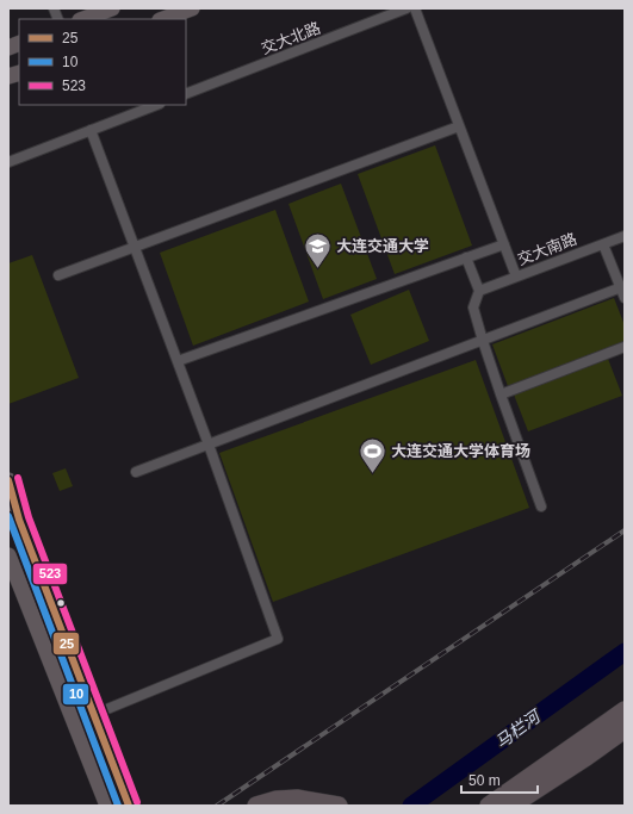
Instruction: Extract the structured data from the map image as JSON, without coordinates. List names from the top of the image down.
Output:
{
  "streets": {
    "street": ["交大北路", "交大南路"]
  },
  "water": ["马栏河"],
  "places": {
    "school or university": ["大连交通大学"],
    "sports": ["大连交通大学体育场"]
  },
  "lines": ["transit line 523", "transit line 25", "transit line 10"],
  "legend": ["25", "10", "523"],
  "scale_bar": "50 m"
}
